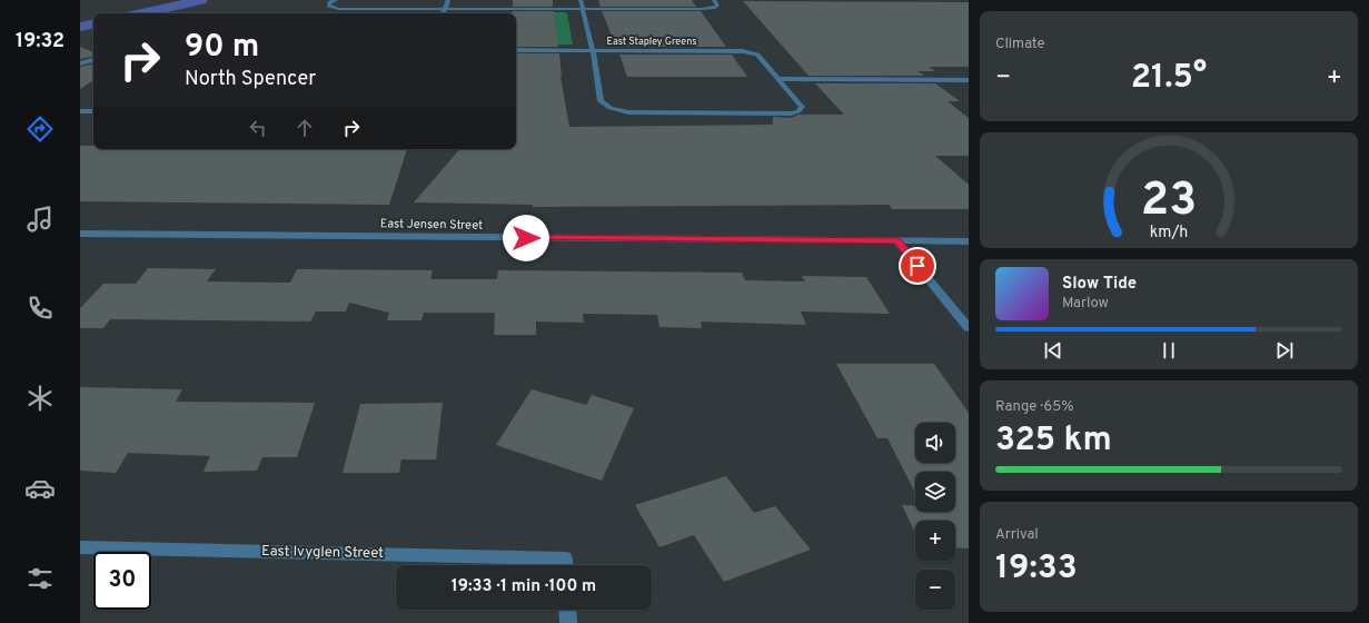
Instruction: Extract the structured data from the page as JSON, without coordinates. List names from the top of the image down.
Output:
{
  "streets": {
    "street": ["East Stapley Greens", "East Jensen Street", "East Ivyglen Street"]
  },
  "page": {
    "tabs": "19:32",
    "tile": [
      "Climate",
      ["Range · 65%", "325 km"],
      ["Arrival", "19:33"]
    ],
    "turn": ["90 m", "North Spencer"],
    "heat": ["−", "21.5°", "+"],
    "song": ["Slow Tide", "Marlow"],
    "map_buttons": ["+", "−"],
    "limit": "30",
    "trip": "19:33 · 1 min · 100 m",
    "gauge": ["23", "km/h"]
  }
}
